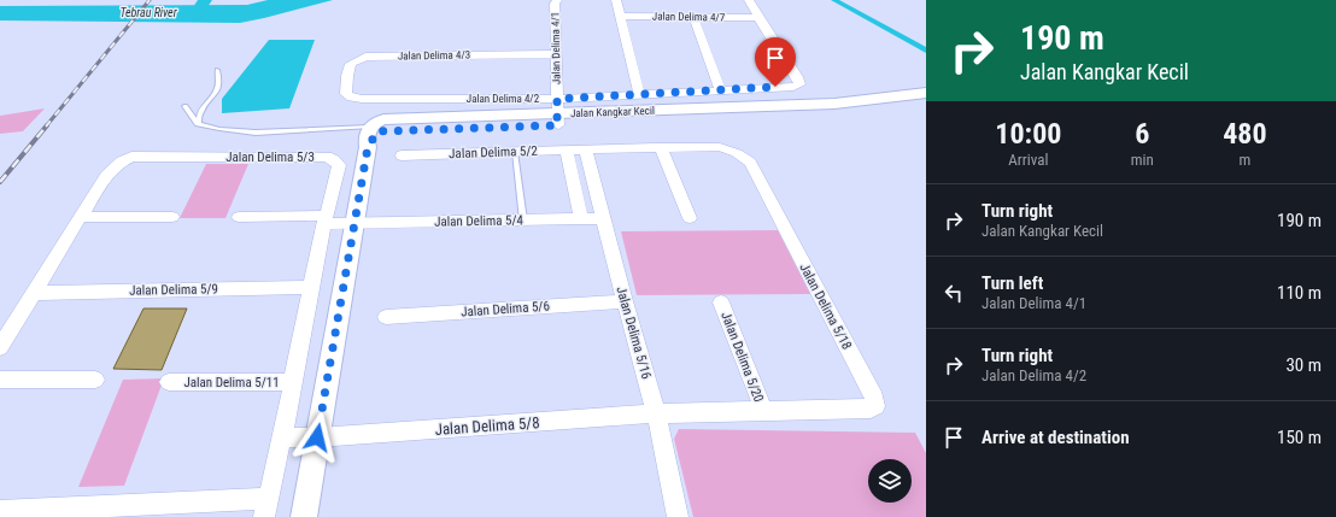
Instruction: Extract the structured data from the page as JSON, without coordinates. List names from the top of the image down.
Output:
{
  "streets": {
    "street": [
      "Jalan Delima 4/7",
      "Jalan Delima 4/1",
      "Jalan Delima 4/3",
      "Jalan Delima 4/2",
      "Jalan Kangkar Kecil",
      "Jalan Delima 5/2",
      "Jalan Delima 5/3",
      "Jalan Delima 5/4",
      "Jalan Delima 5/9",
      "Jalan Delima 5/18",
      "Jalan Delima 5/6",
      "Jalan Delima 5/16",
      "Jalan Delima 5/20",
      "Jalan Delima 5/11",
      "Jalan Delima 5/8"
    ]
  },
  "crossings": [
    ["Jalan Delima 4/7", "Jalan Delima 4/2"],
    ["Jalan Delima 4/1", "Jalan Delima 4/3"],
    ["Jalan Delima 4/1", "Jalan Delima 4/2"],
    ["Jalan Delima 4/1", "Jalan Kangkar Kecil"],
    ["Jalan Delima 4/3", "Jalan Delima 4/2"],
    ["Jalan Delima 5/2", "Jalan Delima 5/18"],
    ["Jalan Delima 5/2", "Jalan Delima 5/16"],
    ["Jalan Delima 5/3", "Jalan Delima 5/4"],
    ["Jalan Delima 5/3", "Jalan Delima 5/9"],
    ["Jalan Delima 5/3", "Jalan Delima 5/11"],
    ["Jalan Delima 5/3", "Jalan Delima 5/8"],
    ["Jalan Delima 5/4", "Jalan Delima 5/16"],
    ["Jalan Delima 5/18", "Jalan Delima 5/16"],
    ["Jalan Delima 5/18", "Jalan Delima 5/20"],
    ["Jalan Delima 5/18", "Jalan Delima 5/8"],
    ["Jalan Delima 5/6", "Jalan Delima 5/16"],
    ["Jalan Delima 5/16", "Jalan Delima 5/8"]
  ],
  "water": ["Tebrau River"],
  "page": {
    "turn": ["190 m", "Jalan Kangkar Kecil"],
    "eta": [
      "10:00",
      "Arrival",
      "6",
      "min",
      "480",
      "m"
    ],
    "list": [
      {
        "name": "Turn right",
        "note": "Jalan Kangkar Kecil",
        "value": "190 m"
      },
      {
        "name": "Turn left",
        "note": "Jalan Delima 4/1",
        "value": "110 m"
      },
      {
        "name": "Turn right",
        "note": "Jalan Delima 4/2",
        "value": "30 m"
      },
      {
        "name": "Arrive at destination",
        "value": "150 m"
      }
    ]
  }
}
